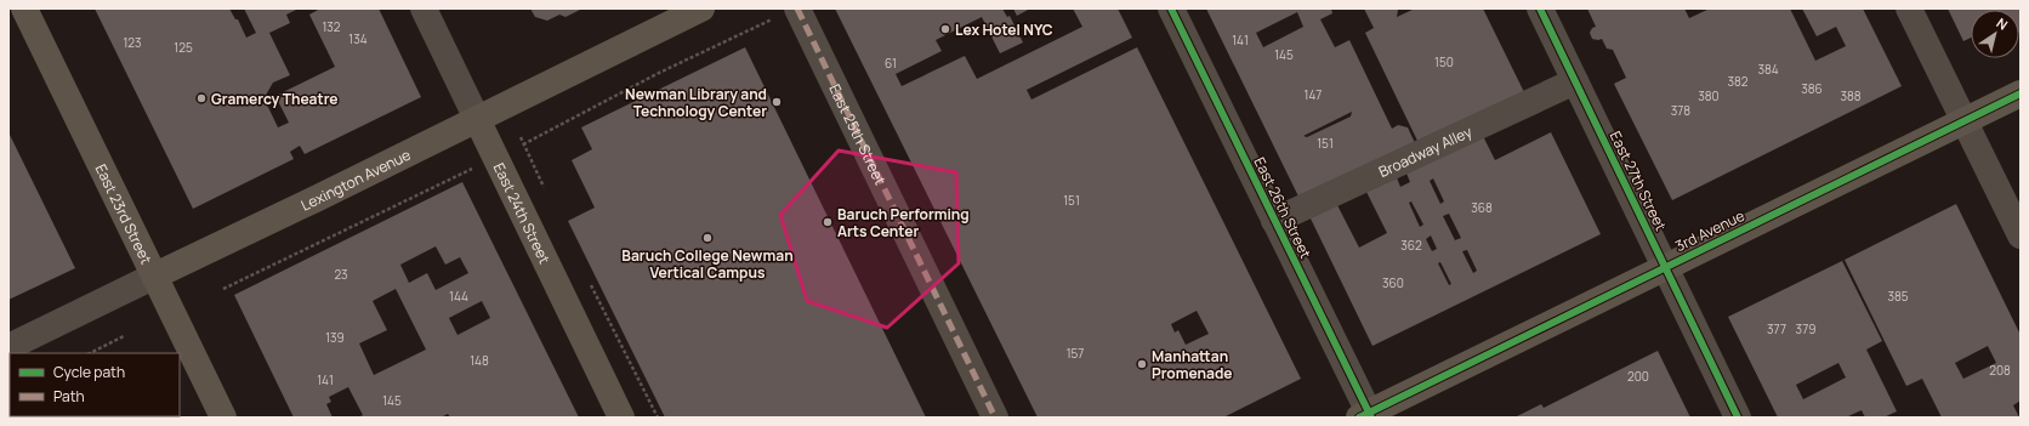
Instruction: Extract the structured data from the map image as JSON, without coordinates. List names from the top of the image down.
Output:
{
  "streets": {
    "main road": [
      "Lexington Avenue",
      "East 23rd Street",
      "East 24th Street",
      "3rd Avenue"
    ],
    "street": [
      "East 25th Street",
      "Broadway Alley",
      "East 27th Street",
      "East 26th Street"
    ]
  },
  "crossings": [
    ["Broadway Alley", "East 27th Street"],
    ["Broadway Alley", "East 26th Street"],
    ["Lexington Avenue", "East 23rd Street"],
    ["Lexington Avenue", "East 24th Street"],
    ["East 27th Street", "3rd Avenue"],
    ["East 26th Street", "3rd Avenue"]
  ],
  "places": [
    "Lex Hotel NYC",
    "Gramercy Theatre",
    "Newman Library and Technology Center",
    "Baruch Performing Arts Center",
    "Baruch College Newman Vertical Campus",
    "Manhattan Promenade"
  ],
  "house_numbers": [
    "132",
    "134",
    "141",
    "123",
    "125",
    "145",
    "150",
    "61",
    "384",
    "382",
    "386",
    "147",
    "380",
    "388",
    "378",
    "151",
    "151",
    "368",
    "362",
    "23",
    "360",
    "144",
    "385",
    "377",
    "379",
    "139",
    "157",
    "148",
    "208",
    "200",
    "141",
    "145"
  ],
  "legend": ["Cycle path", "Path"],
  "north": "top right"
}
